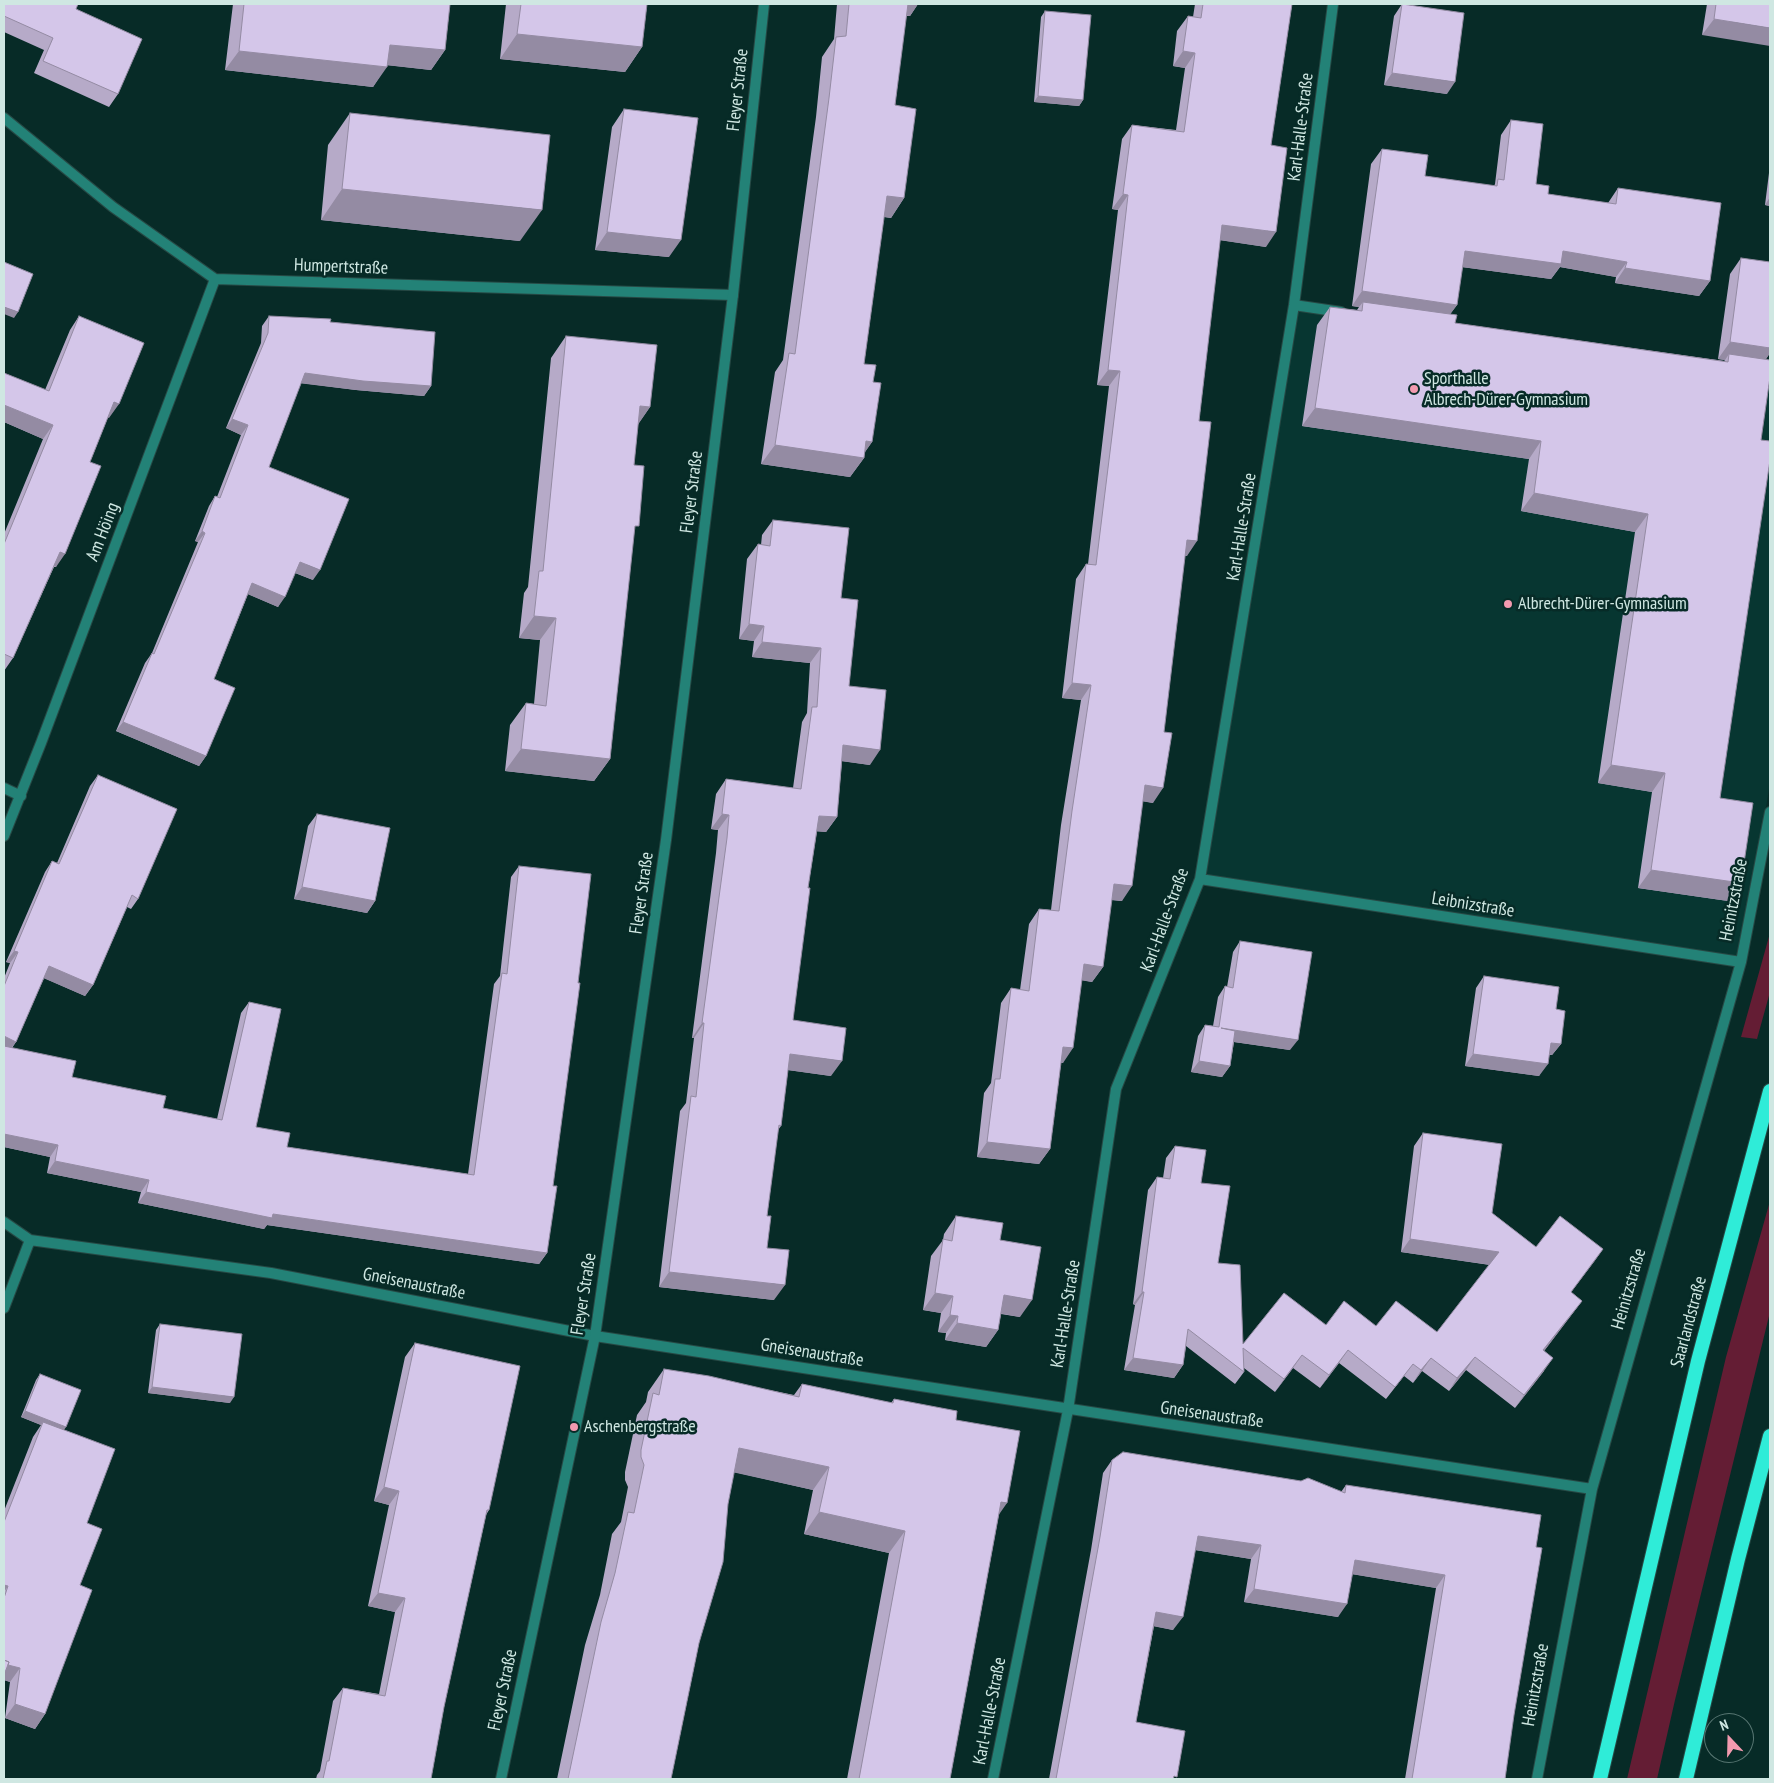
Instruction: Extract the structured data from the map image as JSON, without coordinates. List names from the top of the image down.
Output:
{
  "streets": {
    "highway": ["Saarlandstraße"],
    "street": [
      "Fleyer Straße",
      "Karl-Halle-Straße",
      "Humpertstraße",
      "Am Höing",
      "Heinitzstraße",
      "Leibnizstraße",
      "Gneisenaustraße"
    ]
  },
  "crossings": [
    ["Fleyer Straße", "Humpertstraße"],
    ["Fleyer Straße", "Gneisenaustraße"],
    ["Karl-Halle-Straße", "Leibnizstraße"],
    ["Karl-Halle-Straße", "Gneisenaustraße"],
    ["Humpertstraße", "Am Höing"],
    ["Heinitzstraße", "Leibnizstraße"],
    ["Heinitzstraße", "Gneisenaustraße"]
  ],
  "places": ["Sporthalle Albrech-Dürer-Gymnasium", "Albrecht-Dürer-Gymnasium", "Aschenbergstraße"],
  "north": "top"
}
